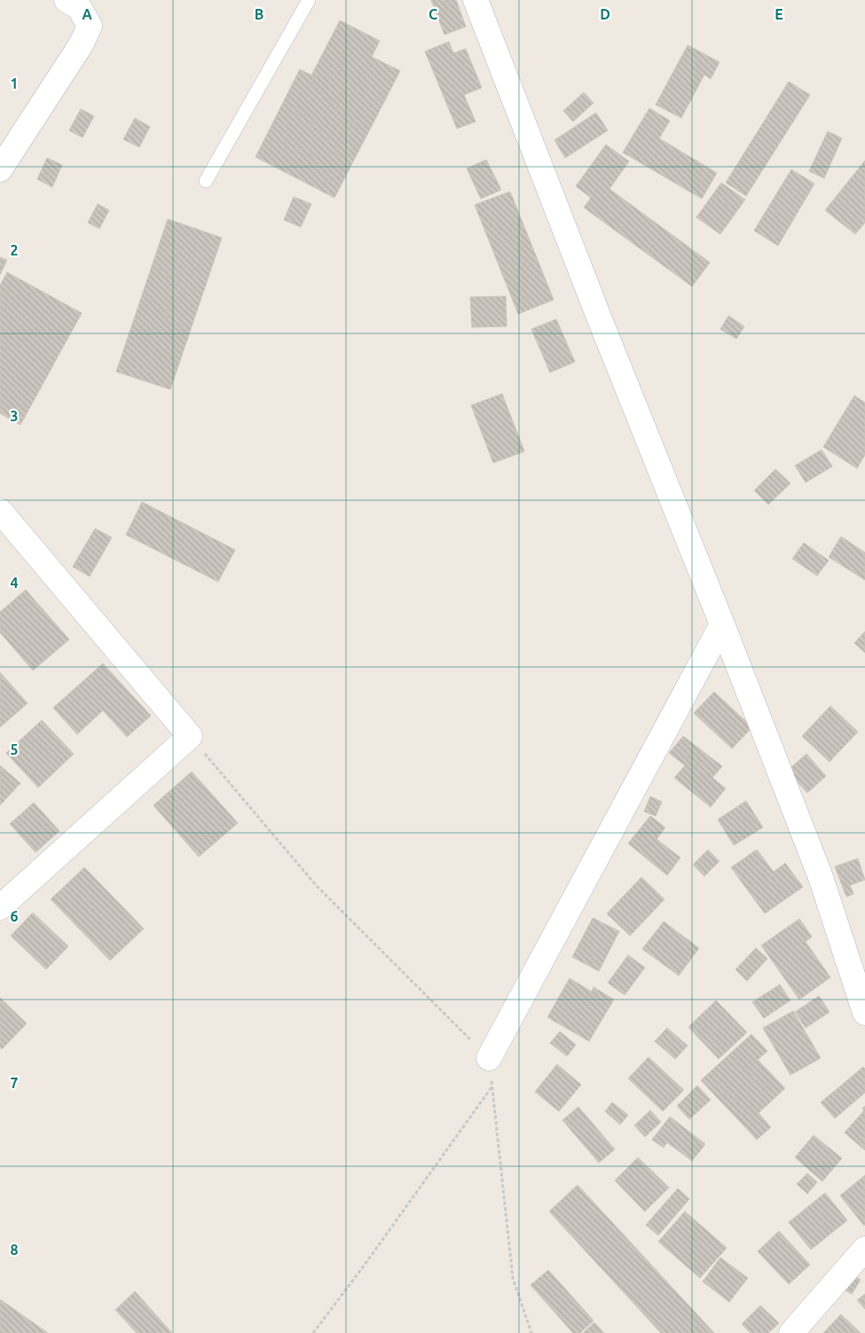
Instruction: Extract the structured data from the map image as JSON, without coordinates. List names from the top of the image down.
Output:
{
  "grid": {
    "columns": [
      "A",
      "B",
      "C",
      "D",
      "E"
    ],
    "rows": [
      "1",
      "2",
      "3",
      "4",
      "5",
      "6",
      "7",
      "8"
    ]
  }
}
